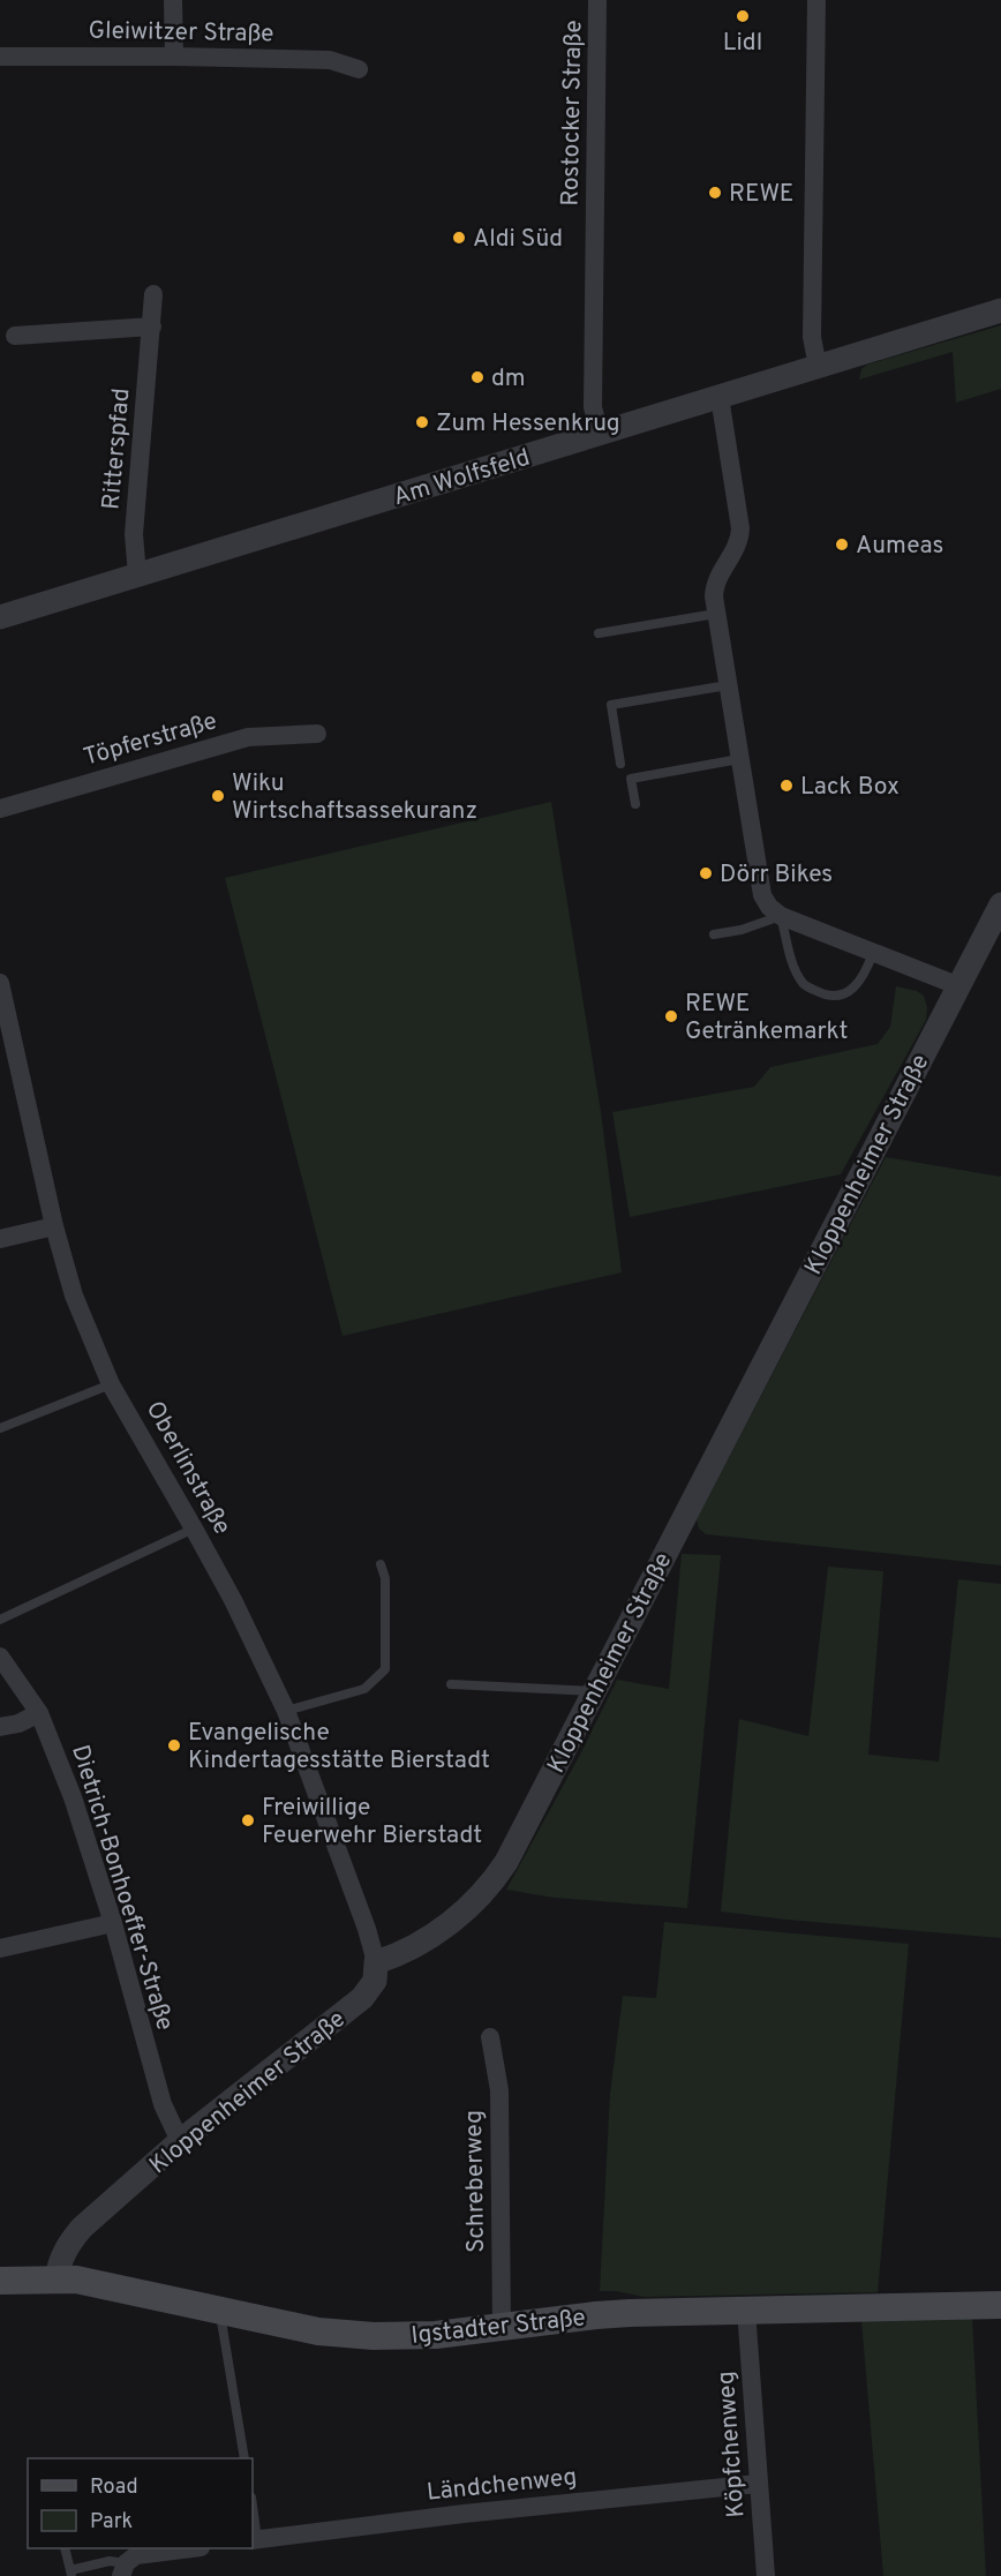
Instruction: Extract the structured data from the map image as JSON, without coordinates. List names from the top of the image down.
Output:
{
  "streets": {
    "main road": ["Igstadter Straße"],
    "street": [
      "Gleiwitzer Straße",
      "Rostocker Straße",
      "Ritterspfad",
      "Am Wolfsfeld",
      "Töpferstraße",
      "Kloppenheimer Straße",
      "Oberlinstraße",
      "Dietrich-Bonhoeffer-Straße",
      "Schreberweg",
      "Köpfchenweg",
      "Ländchenweg"
    ]
  },
  "crossings": [
    ["Rostocker Straße", "Am Wolfsfeld"],
    ["Ritterspfad", "Am Wolfsfeld"],
    ["Kloppenheimer Straße", "Oberlinstraße"],
    ["Kloppenheimer Straße", "Dietrich-Bonhoeffer-Straße"],
    ["Kloppenheimer Straße", "Igstadter Straße"],
    ["Schreberweg", "Igstadter Straße"],
    ["Igstadter Straße", "Köpfchenweg"],
    ["Köpfchenweg", "Ländchenweg"]
  ],
  "places": [
    "Lidl",
    "REWE",
    "Aldi Süd",
    "dm",
    "Zum Hessenkrug",
    "Aumeas",
    "Lack Box",
    "Wiku Wirtschaftsassekuranz",
    "Dörr Bikes",
    "REWE Getränkemarkt",
    "Evangelische Kindertagesstätte Bierstadt",
    "Freiwillige Feuerwehr Bierstadt"
  ],
  "legend": ["Road", "Park"]
}
